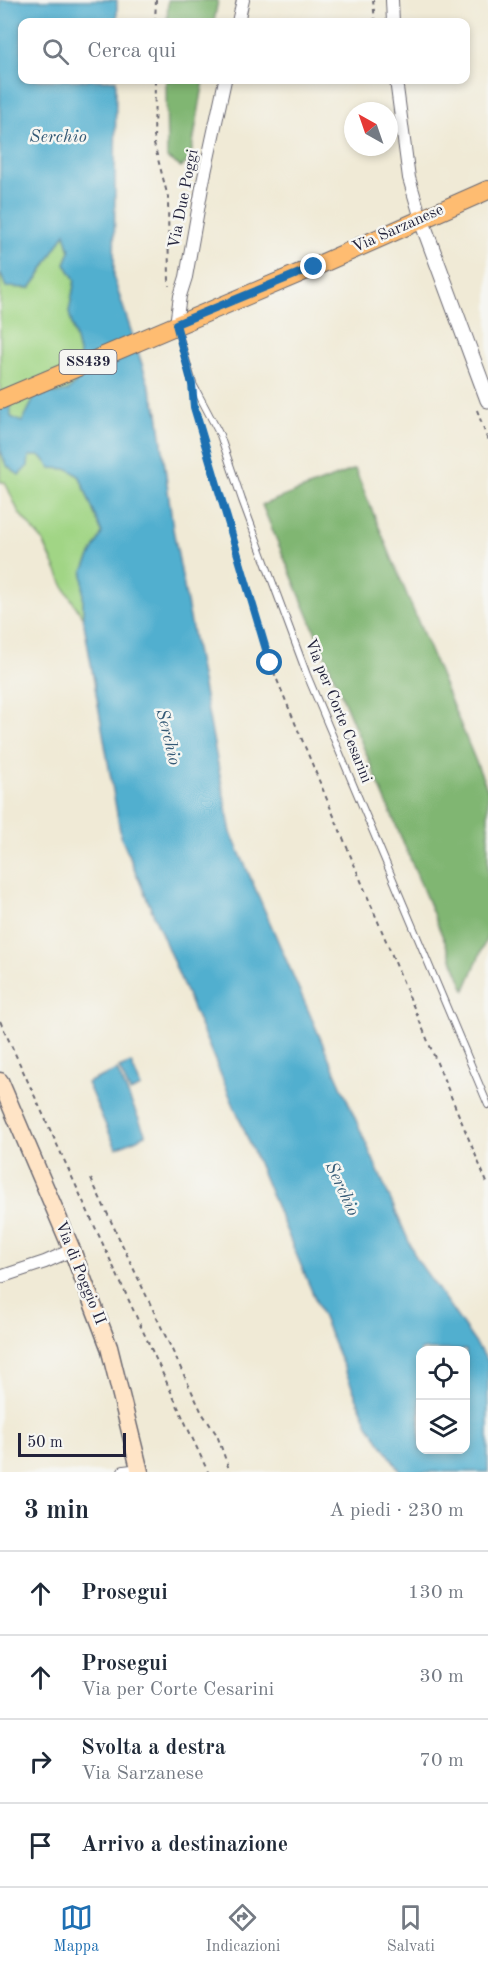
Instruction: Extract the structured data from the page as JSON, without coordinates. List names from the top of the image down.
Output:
{
  "streets": {
    "main road": ["Via Sarzanese", "SS439", "Via di Poggio II"],
    "street": ["Via Due Poggi"],
    "lane": ["Via per Corte Cesarini"]
  },
  "crossings": [
    ["Via Due Poggi", "Via Sarzanese"],
    ["Via Due Poggi", "SS439"],
    ["Via Due Poggi", "Via per Corte Cesarini"],
    ["Via Sarzanese", "SS439"],
    ["Via Sarzanese", "Via per Corte Cesarini"],
    ["SS439", "Via per Corte Cesarini"]
  ],
  "water": ["Serchio"],
  "scale_bar": "50 m",
  "north": "top left",
  "page": {
    "search": "Cerca qui",
    "scale": "50 m",
    "heading": ["3 min", "A piedi · 230 m"],
    "list": [
      ["Prosegui", "130 m"],
      ["Prosegui", "Via per Corte Cesarini", "30 m"],
      ["Svolta a destra", "Via Sarzanese", "70 m"],
      "Arrivo a destinazione"
    ],
    "nav": ["Mappa", "Indicazioni", "Salvati"]
  }
}
